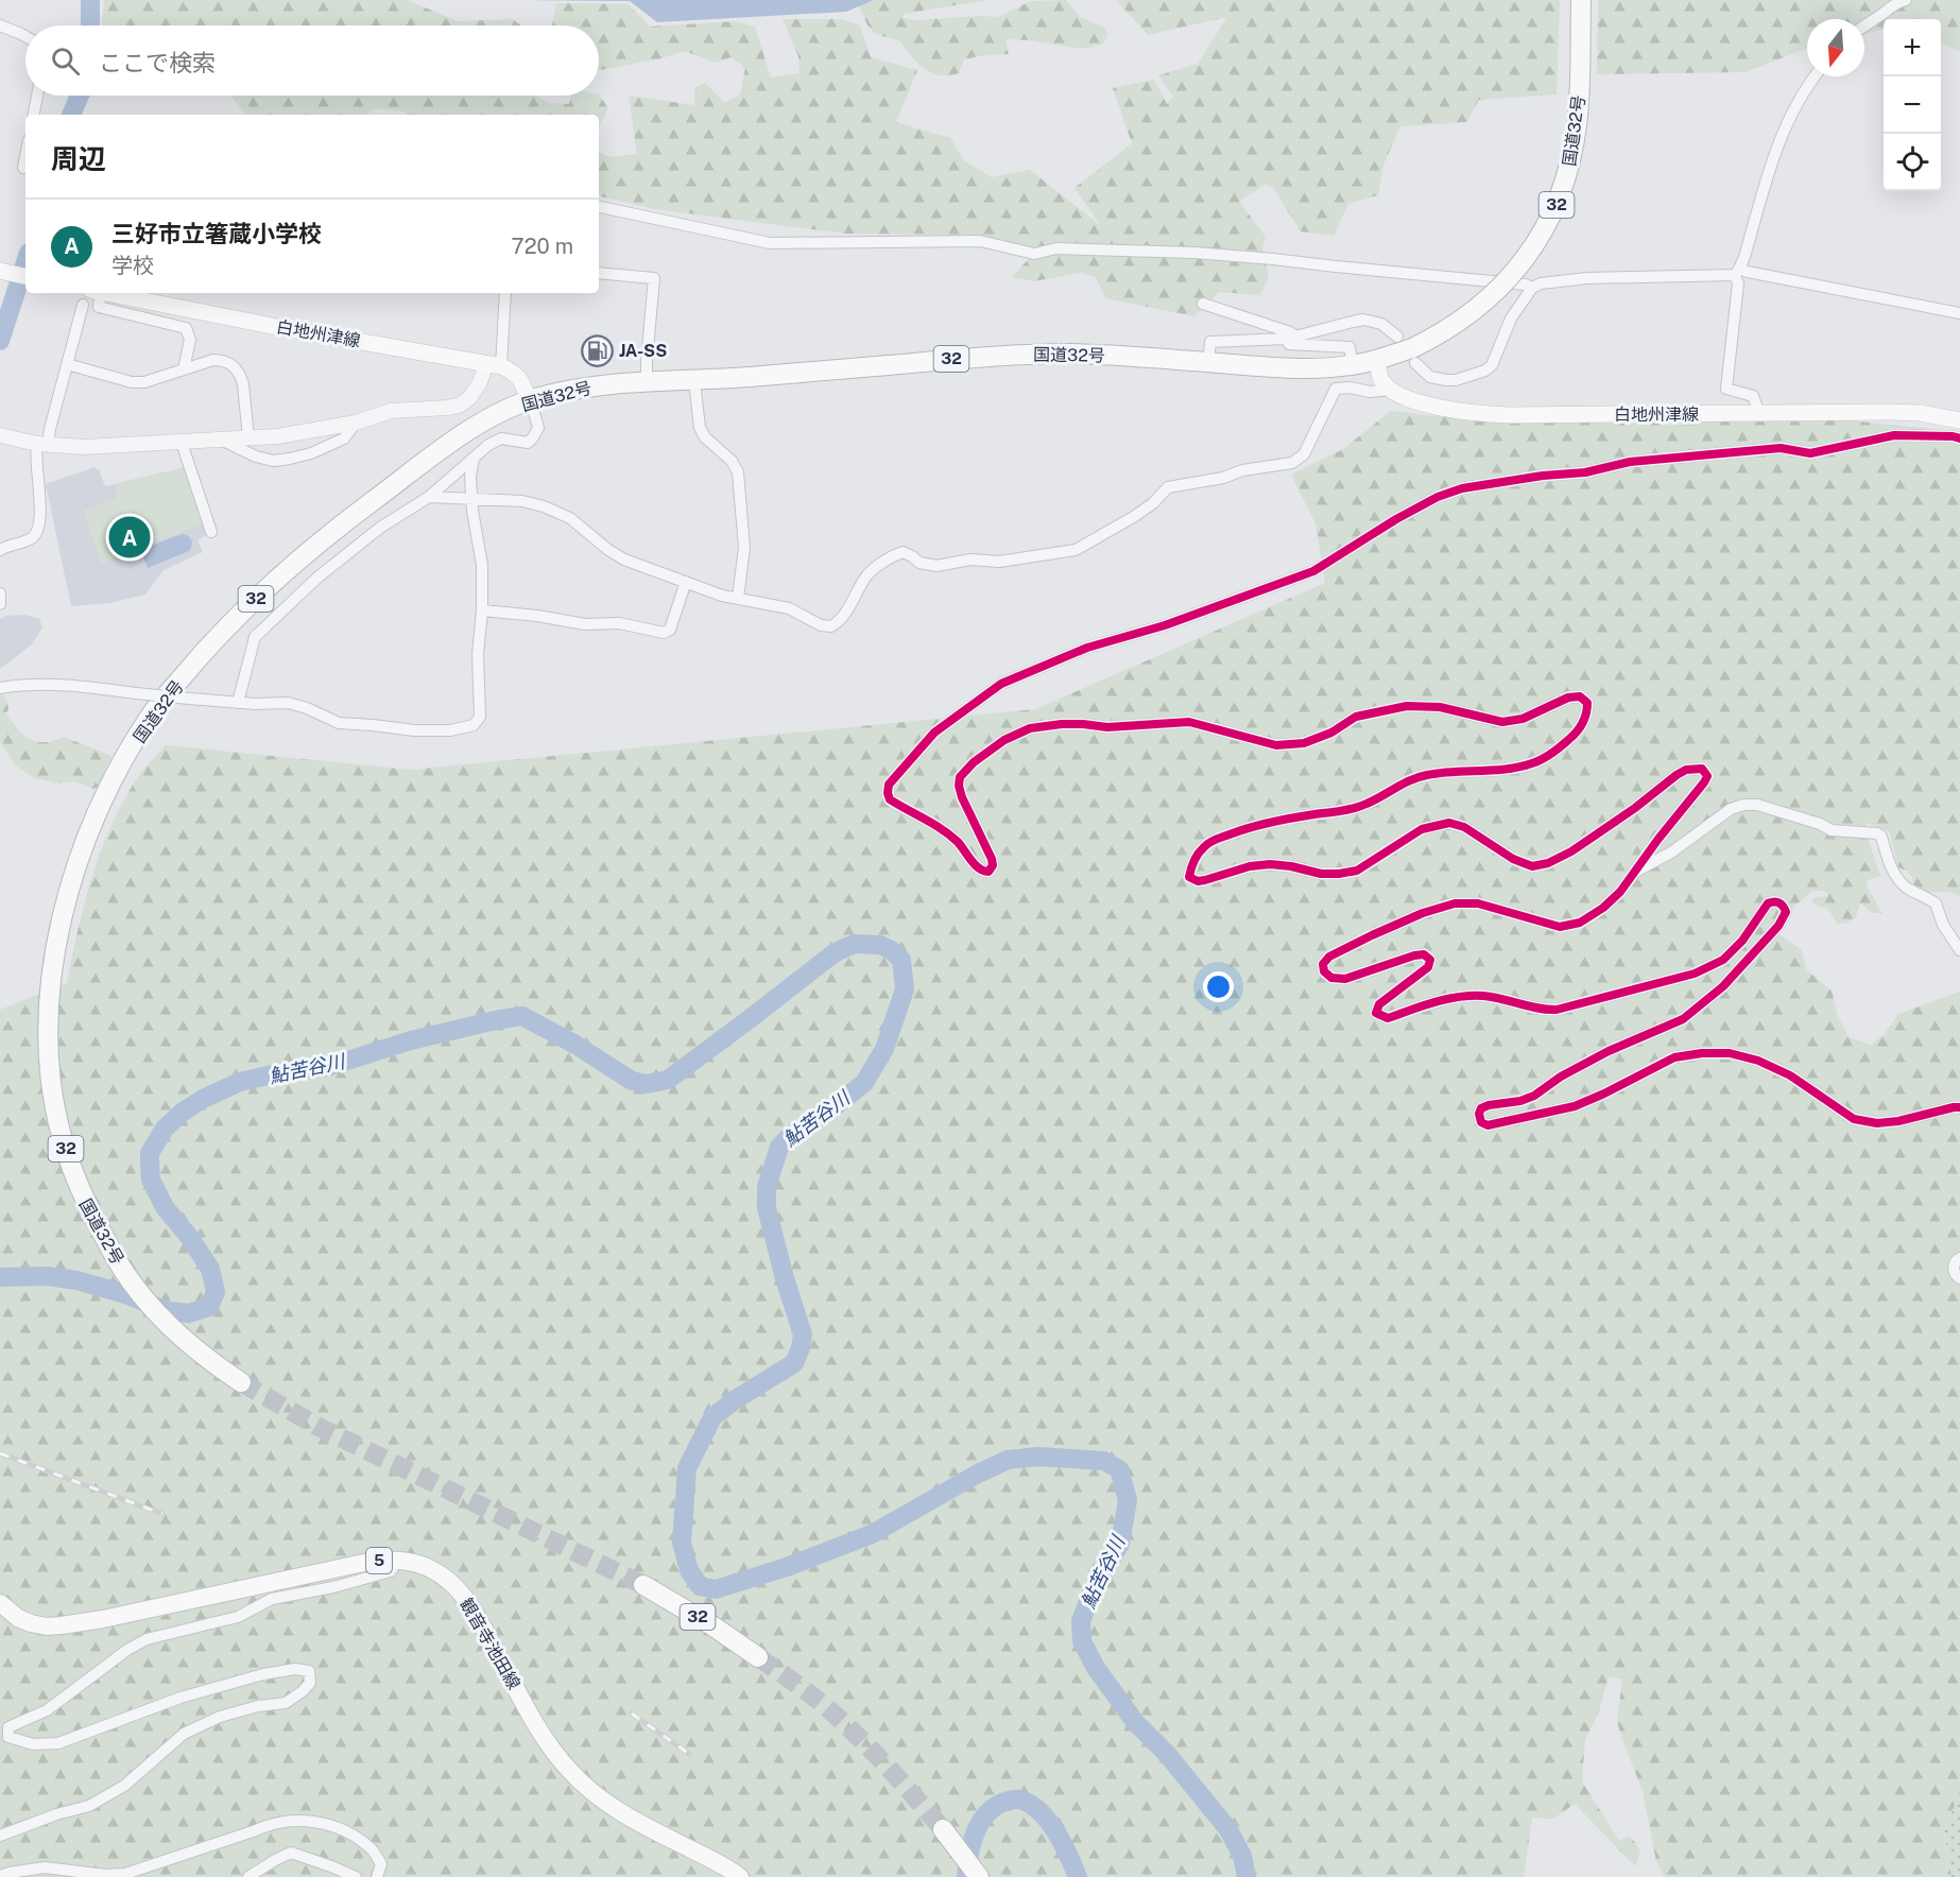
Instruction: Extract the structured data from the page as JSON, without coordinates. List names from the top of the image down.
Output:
{
  "streets": {
    "highway": ["国道32号", "32"],
    "main road": ["白地州津線", "5", "観音寺池田線"]
  },
  "water": ["鮎苦谷川"],
  "places": {
    "fuel station": ["JA-SS"]
  },
  "north": "bottom",
  "page": {
    "map_buttons": ["+", "−"],
    "search": "ここで検索",
    "heading": "周辺",
    "list": [
      {
        "mark": "A",
        "name": "三好市立箸蔵小学校",
        "note": "学校",
        "value": "720 m"
      }
    ],
    "pins": "A"
  }
}
